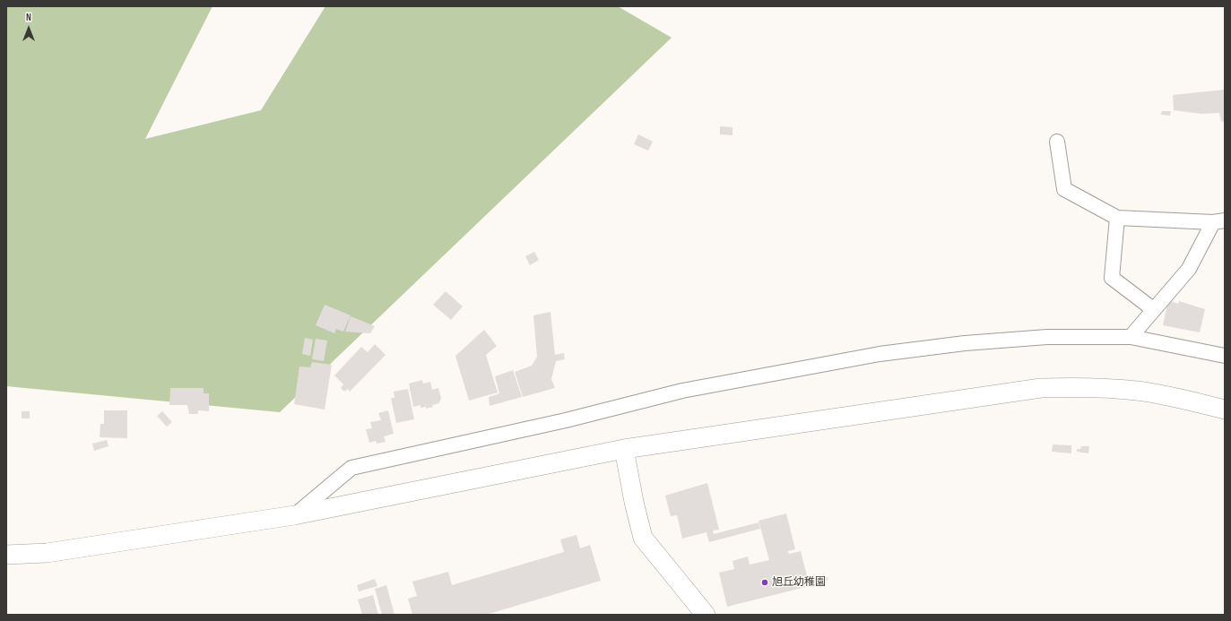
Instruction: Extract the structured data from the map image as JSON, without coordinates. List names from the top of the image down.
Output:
{
  "places": ["旭丘幼稚園"],
  "north": "top"
}
